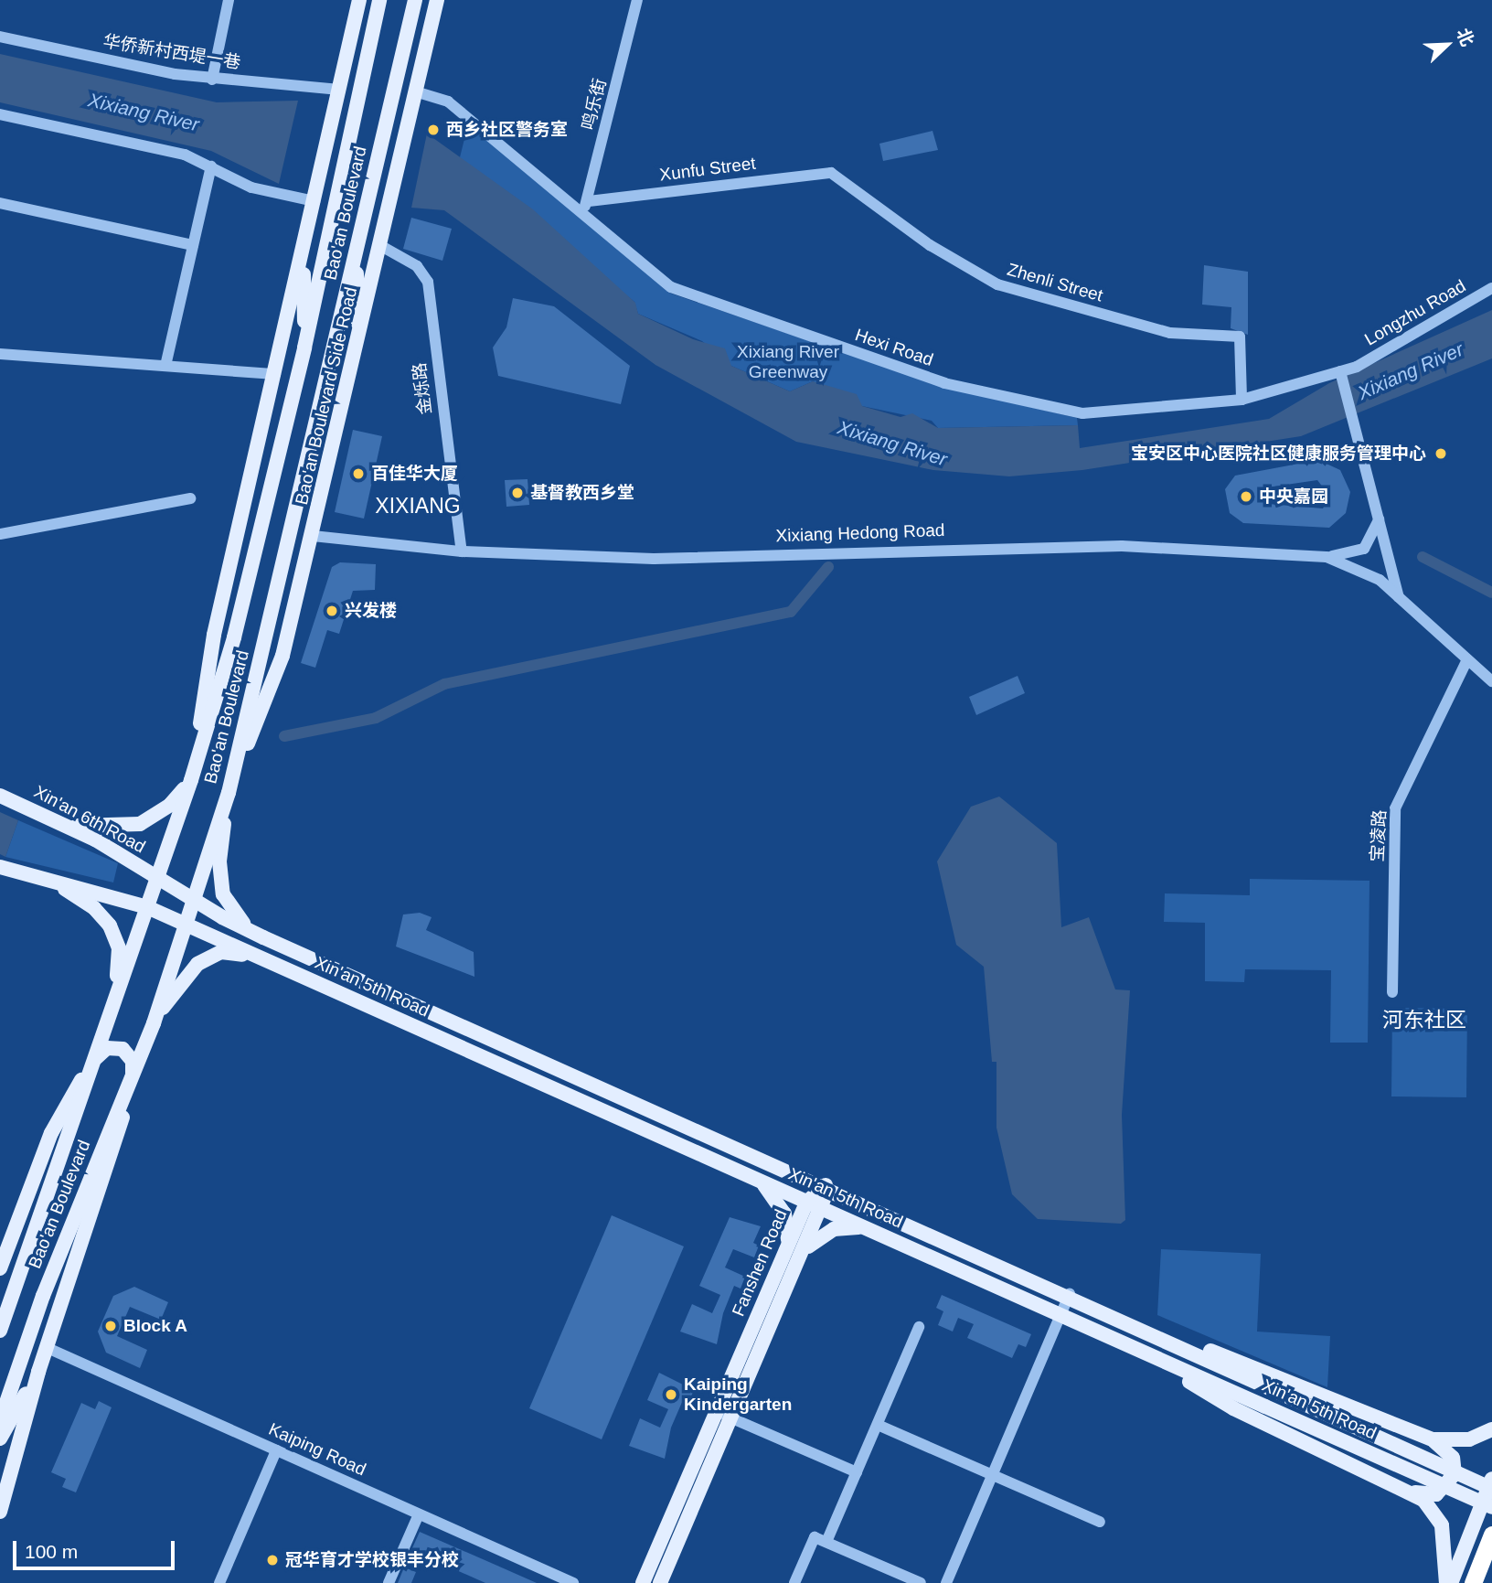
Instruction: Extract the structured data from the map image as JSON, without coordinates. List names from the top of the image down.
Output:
{
  "streets": {
    "main road": [
      "Bao'an Boulevard",
      "Bao'an Boulevard Side Road",
      "Xin'an 6th Road",
      "Xin'an 5th Road",
      "Fanshen Road"
    ],
    "street": [
      "华侨新村西堤一巷",
      "鸣乐街",
      "Xunfu Street",
      "Zhenli Street",
      "Longzhu Road",
      "Hexi Road",
      "金烁路",
      "Xixiang Hedong Road",
      "宝凌路",
      "Kaiping Road"
    ]
  },
  "crossings": [
    ["鸣乐街", "Xunfu Street"],
    ["鸣乐街", "Hexi Road"],
    ["Xunfu Street", "Zhenli Street"],
    ["Bao'an Boulevard", "Bao'an Boulevard Side Road"],
    ["Bao'an Boulevard", "Xin'an 6th Road"],
    ["Bao'an Boulevard", "Xin'an 5th Road"],
    ["Zhenli Street", "Hexi Road"],
    ["Longzhu Road", "Hexi Road"],
    ["Hexi Road", "Bao'an Boulevard Side Road"],
    ["金烁路", "Bao'an Boulevard Side Road"],
    ["金烁路", "Xixiang Hedong Road"],
    ["Bao'an Boulevard Side Road", "Xixiang Hedong Road"],
    ["Xixiang Hedong Road", "宝凌路"],
    ["Xin'an 6th Road", "Xin'an 5th Road"],
    ["Xin'an 5th Road", "Fanshen Road"]
  ],
  "districts": ["XIXIANG", "河东社区"],
  "water": ["Xixiang River"],
  "parks": ["Xixiang River Greenway"],
  "places": [
    "西乡社区警务室",
    "宝安区中心医院社区健康服务管理中心",
    "百佳华大厦",
    "基督教西乡堂",
    "中央嘉园",
    "兴发楼",
    "Block A",
    "Kaiping Kindergarten",
    "冠华育才学校银丰分校"
  ],
  "scale_bar": "100 m",
  "north": "top right"
}
